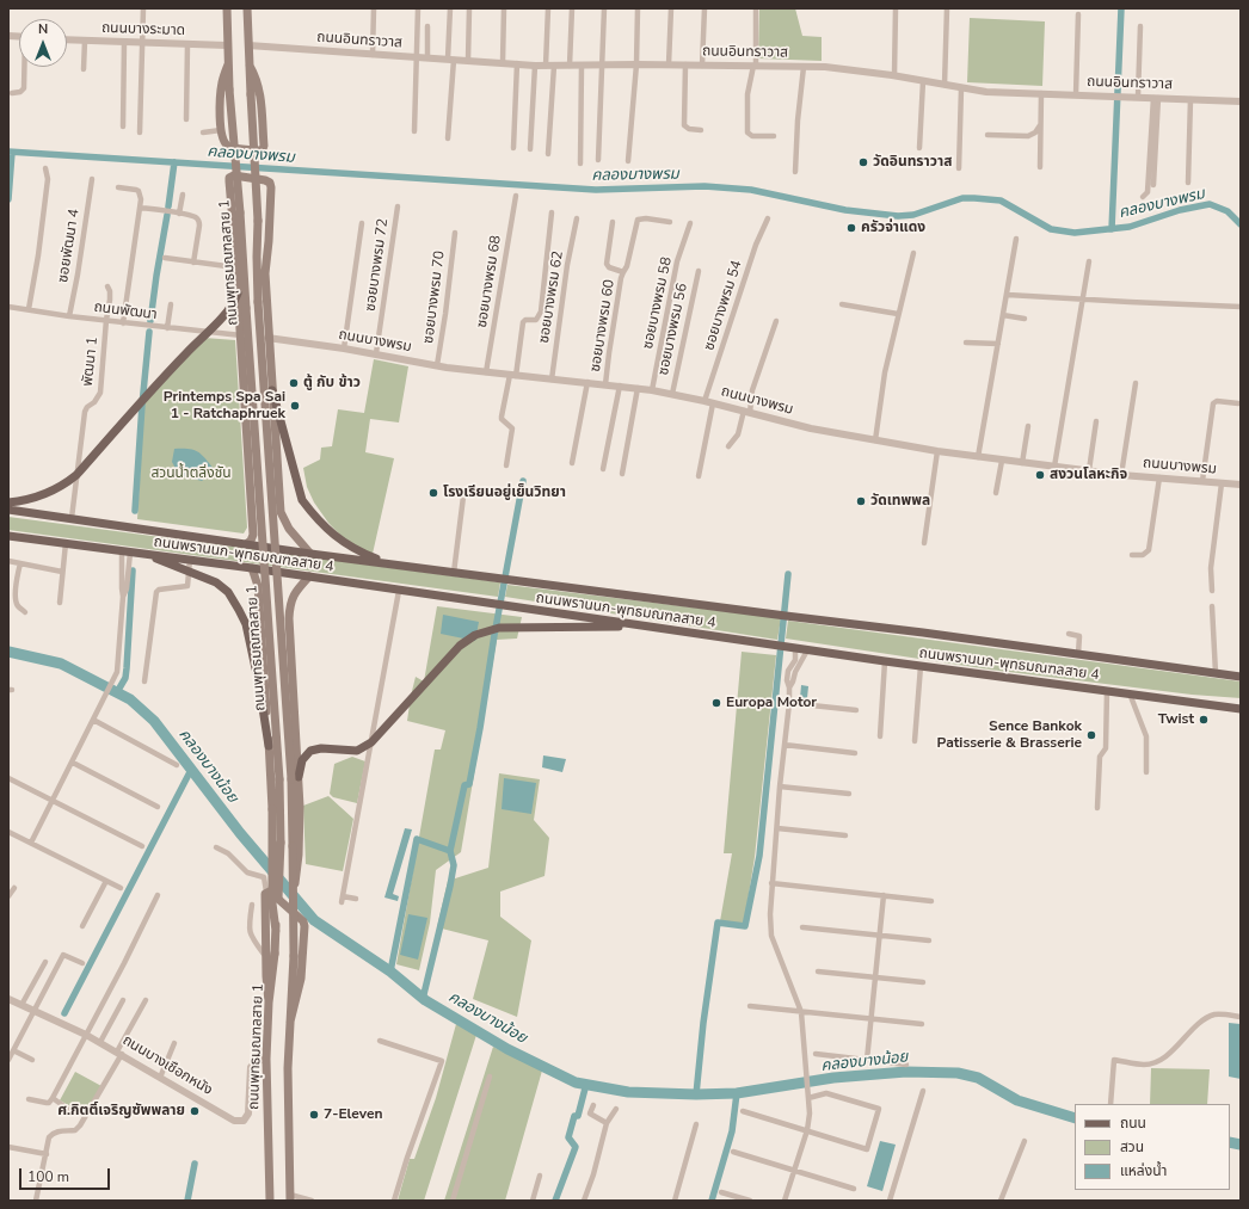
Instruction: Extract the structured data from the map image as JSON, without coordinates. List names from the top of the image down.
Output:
{
  "streets": {
    "main road": ["ถนนพุทธมณฑลสาย 1", "ถนนพรานนก-พุทธมณฑลสาย 4"],
    "street": [
      "ถนนบางระมาด",
      "ถนนอินทราวาส",
      "ซอยพัฒนา 4",
      "ซอยบางพรม 72",
      "ซอยบางพรม 68",
      "ซอยบางพรม 70",
      "ซอยบางพรม 62",
      "ซอยบางพรม 58",
      "ซอยบางพรม 54",
      "ถนนพัฒนา",
      "ซอยบางพรม 60",
      "ซอยบางพรม 56",
      "ถนนบางพรม",
      "พัฒนา 1",
      "ถนนบางเชือกหนัง"
    ]
  },
  "crossings": [
    ["ถนนบางระมาด", "ถนนพุทธมณฑลสาย 1"],
    ["ถนนอินทราวาส", "ถนนพุทธมณฑลสาย 1"],
    ["ซอยพัฒนา 4", "ถนนพัฒนา"],
    ["ถนนพุทธมณฑลสาย 1", "ถนนบางเชือกหนัง"],
    ["ซอยบางพรม 72", "ถนนบางพรม"],
    ["ซอยบางพรม 68", "ถนนบางพรม"],
    ["ซอยบางพรม 70", "ถนนบางพรม"],
    ["ซอยบางพรม 62", "ถนนบางพรม"],
    ["ซอยบางพรม 58", "ถนนบางพรม"],
    ["ซอยบางพรม 54", "ถนนบางพรม"],
    ["ถนนพัฒนา", "พัฒนา 1"],
    ["ซอยบางพรม 60", "ถนนบางพรม"],
    ["ซอยบางพรม 56", "ถนนบางพรม"],
    ["พัฒนา 1", "ถนนพรานนก-พุทธมณฑลสาย 4"]
  ],
  "water": ["คลองบางพรม", "คลองบางน้อย"],
  "parks": ["สวนน้ำตลิ่งชัน"],
  "places": [
    "วัดอินทราวาส",
    "ครัวจ่าแดง",
    "ตู้ กับ ข้าว",
    "Printemps Spa Sai 1 - Ratchaphruek",
    "สงวนโลหะกิจ",
    "โรงเรียนอยู่เย็นวิทยา",
    "วัดเทพพล",
    "Europa Motor",
    "Twist",
    "Sence Bankok Patisserie & Brasserie",
    "ศ.กิตติ์เจริญซัพพลาย",
    "7-Eleven"
  ],
  "legend": ["ถนน", "สวน", "แหล่งน้ำ"],
  "scale_bar": "100 m",
  "north": "top"
}
